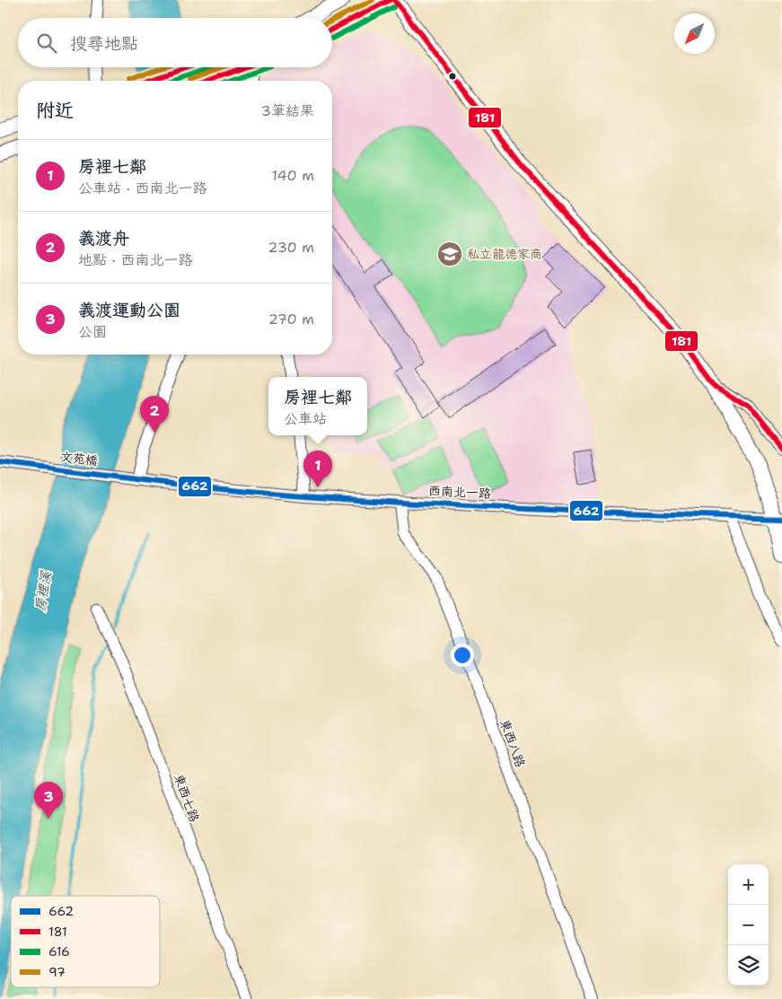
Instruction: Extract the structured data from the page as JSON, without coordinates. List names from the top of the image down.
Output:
{
  "streets": {
    "street": [
      "文苑橋",
      "西南北一路",
      "東西八路",
      "東西七路"
    ]
  },
  "crossings": [
    ["文苑橋", "西南北一路"],
    ["西南北一路", "東西八路"]
  ],
  "water": ["房裡溪"],
  "places": {
    "school or university": ["私立龍德家商"]
  },
  "lines": [
    "transit line 181",
    "transit line 97",
    "transit line 616",
    "transit line 662"
  ],
  "legend": [
    "662",
    "181",
    "616",
    "97"
  ],
  "north": "bottom left",
  "page": {
    "search": "搜尋地點",
    "heading": ["附近", "3筆結果"],
    "list": [
      {
        "mark": "1",
        "name": "房裡七鄰",
        "note": "公車站 · 西南北一路",
        "value": "140 m"
      },
      {
        "mark": "2",
        "name": "義渡舟",
        "note": "地點 · 西南北一路",
        "value": "230 m"
      },
      {
        "mark": "3",
        "name": "義渡運動公園",
        "note": "公園",
        "value": "270 m"
      }
    ],
    "popup": ["房裡七鄰", "公車站"],
    "pins": ["2", "1", "3"],
    "map_buttons": ["+", "−"]
  }
}
